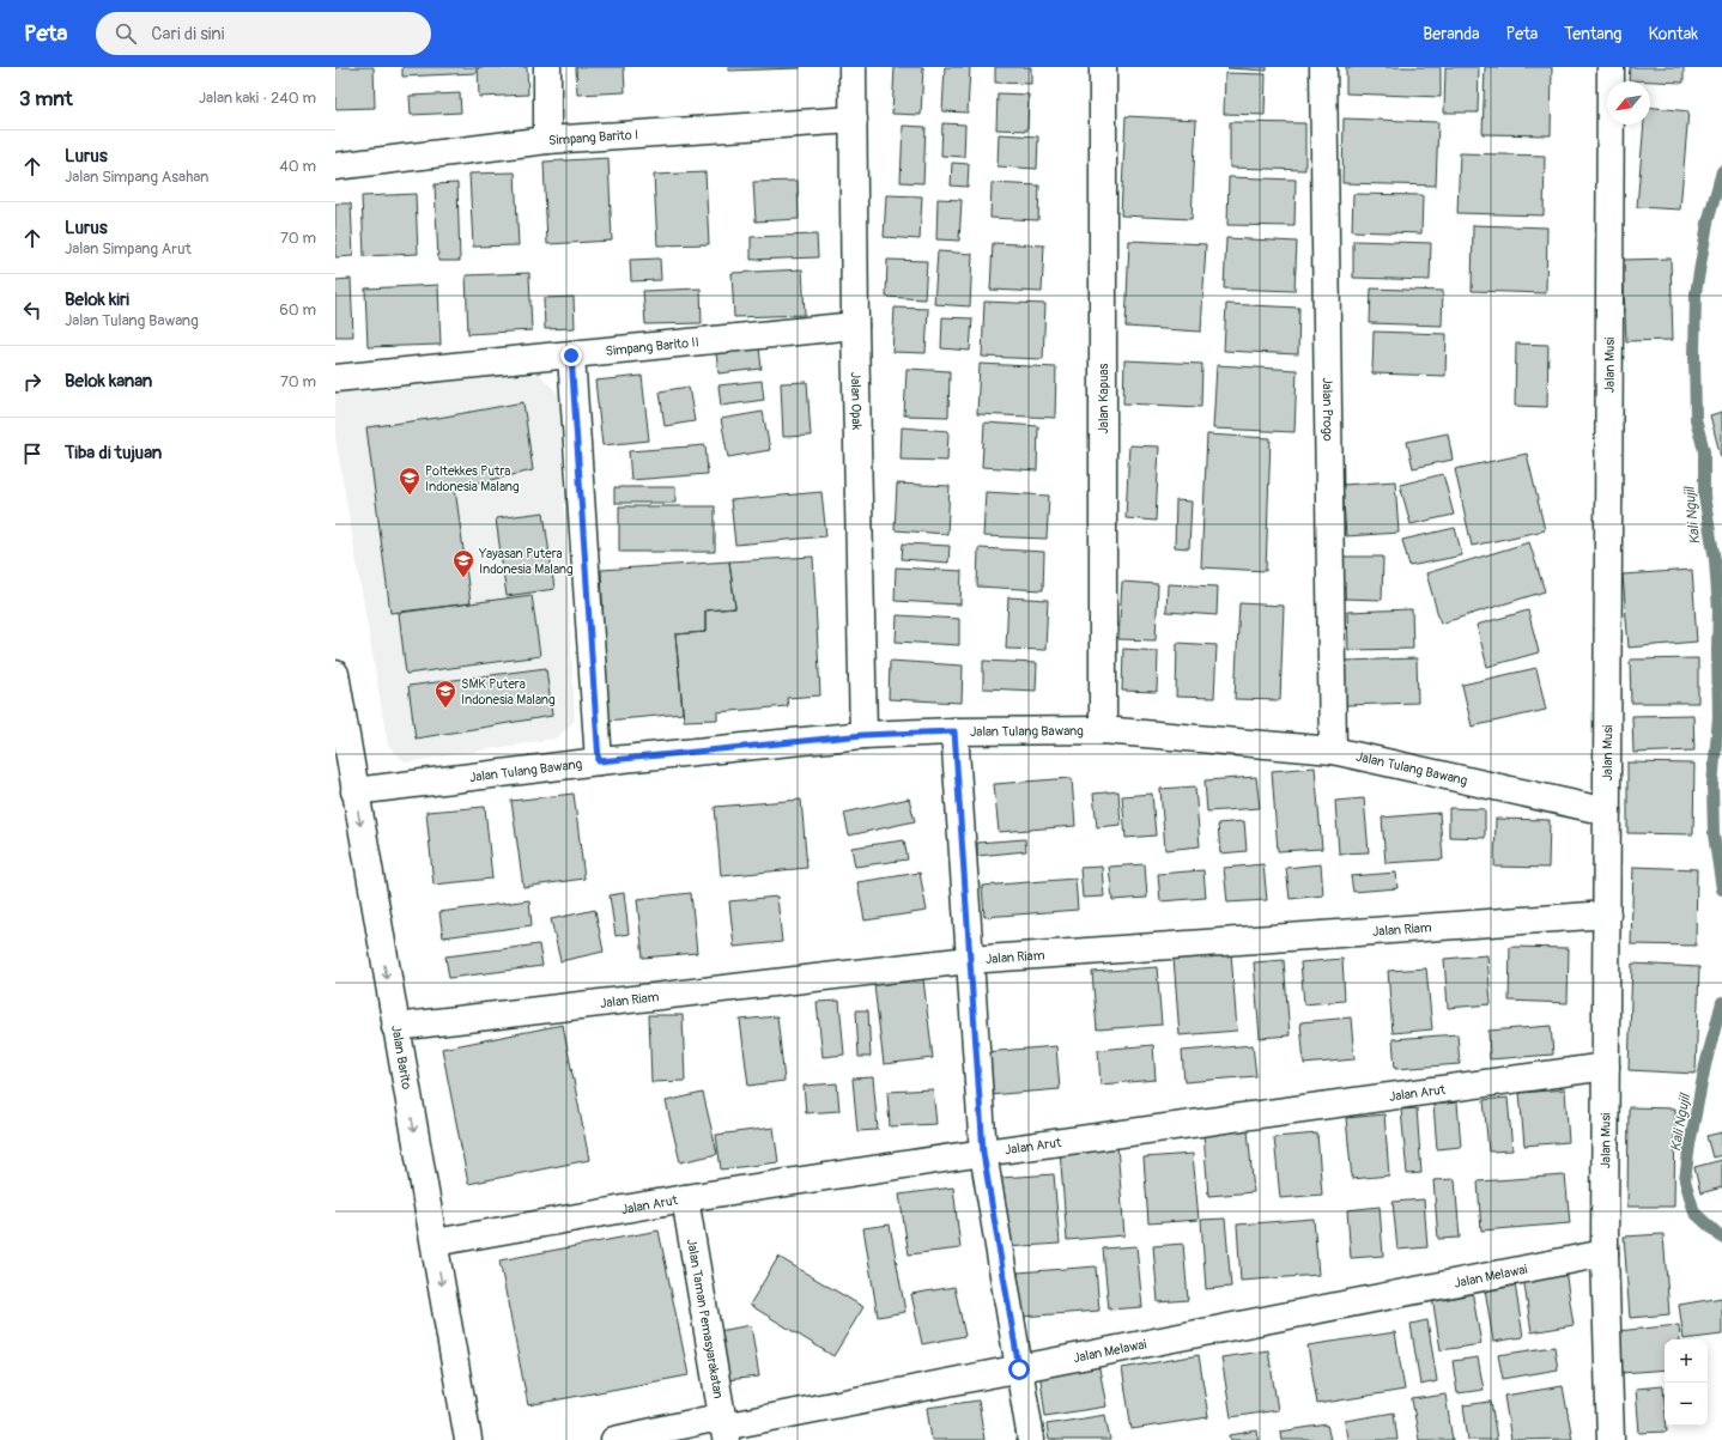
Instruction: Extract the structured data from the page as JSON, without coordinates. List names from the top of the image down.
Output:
{
  "streets": {
    "street": [
      "Simpang Barito I",
      "Simpang Barito II",
      "Jalan Musi",
      "Jalan Kapuas",
      "Jalan Opak",
      "Jalan Progo",
      "Jalan Tulang Bawang",
      "Jalan Riam",
      "Jalan Barito",
      "Jalan Arut",
      "Jalan Melawai",
      "Jalan Taman Pemasyarakatan"
    ]
  },
  "crossings": [
    ["Simpang Barito I", "Jalan Opak"],
    ["Simpang Barito II", "Jalan Opak"],
    ["Jalan Musi", "Jalan Tulang Bawang"],
    ["Jalan Musi", "Jalan Riam"],
    ["Jalan Musi", "Jalan Arut"],
    ["Jalan Musi", "Jalan Melawai"],
    ["Jalan Kapuas", "Jalan Tulang Bawang"],
    ["Jalan Opak", "Jalan Tulang Bawang"],
    ["Jalan Progo", "Jalan Tulang Bawang"],
    ["Jalan Tulang Bawang", "Jalan Barito"],
    ["Jalan Riam", "Jalan Barito"],
    ["Jalan Barito", "Jalan Arut"],
    ["Jalan Arut", "Jalan Taman Pemasyarakatan"],
    ["Jalan Melawai", "Jalan Taman Pemasyarakatan"]
  ],
  "one_way": ["Jalan Barito"],
  "water": ["Kali Ngujil"],
  "places": {
    "school or university": ["Poltekkes Putra Indonesia Malang", "Yayasan Putera Indonesia Malang", "SMK Putera Indonesia Malang"]
  },
  "north": "bottom left",
  "page": {
    "header": "Peta",
    "search": "Cari di sini",
    "nav": [
      "Beranda",
      "Peta",
      "Tentang",
      "Kontak"
    ],
    "heading": ["3 mnt", "Jalan kaki · 240 m"],
    "list": [
      ["Lurus", "Jalan Simpang Asahan", "40 m"],
      ["Lurus", "Jalan Simpang Arut", "70 m"],
      ["Belok kiri", "Jalan Tulang Bawang", "60 m"],
      ["Belok kanan", "70 m"],
      "Tiba di tujuan"
    ],
    "map_buttons": ["+", "−"]
  }
}
